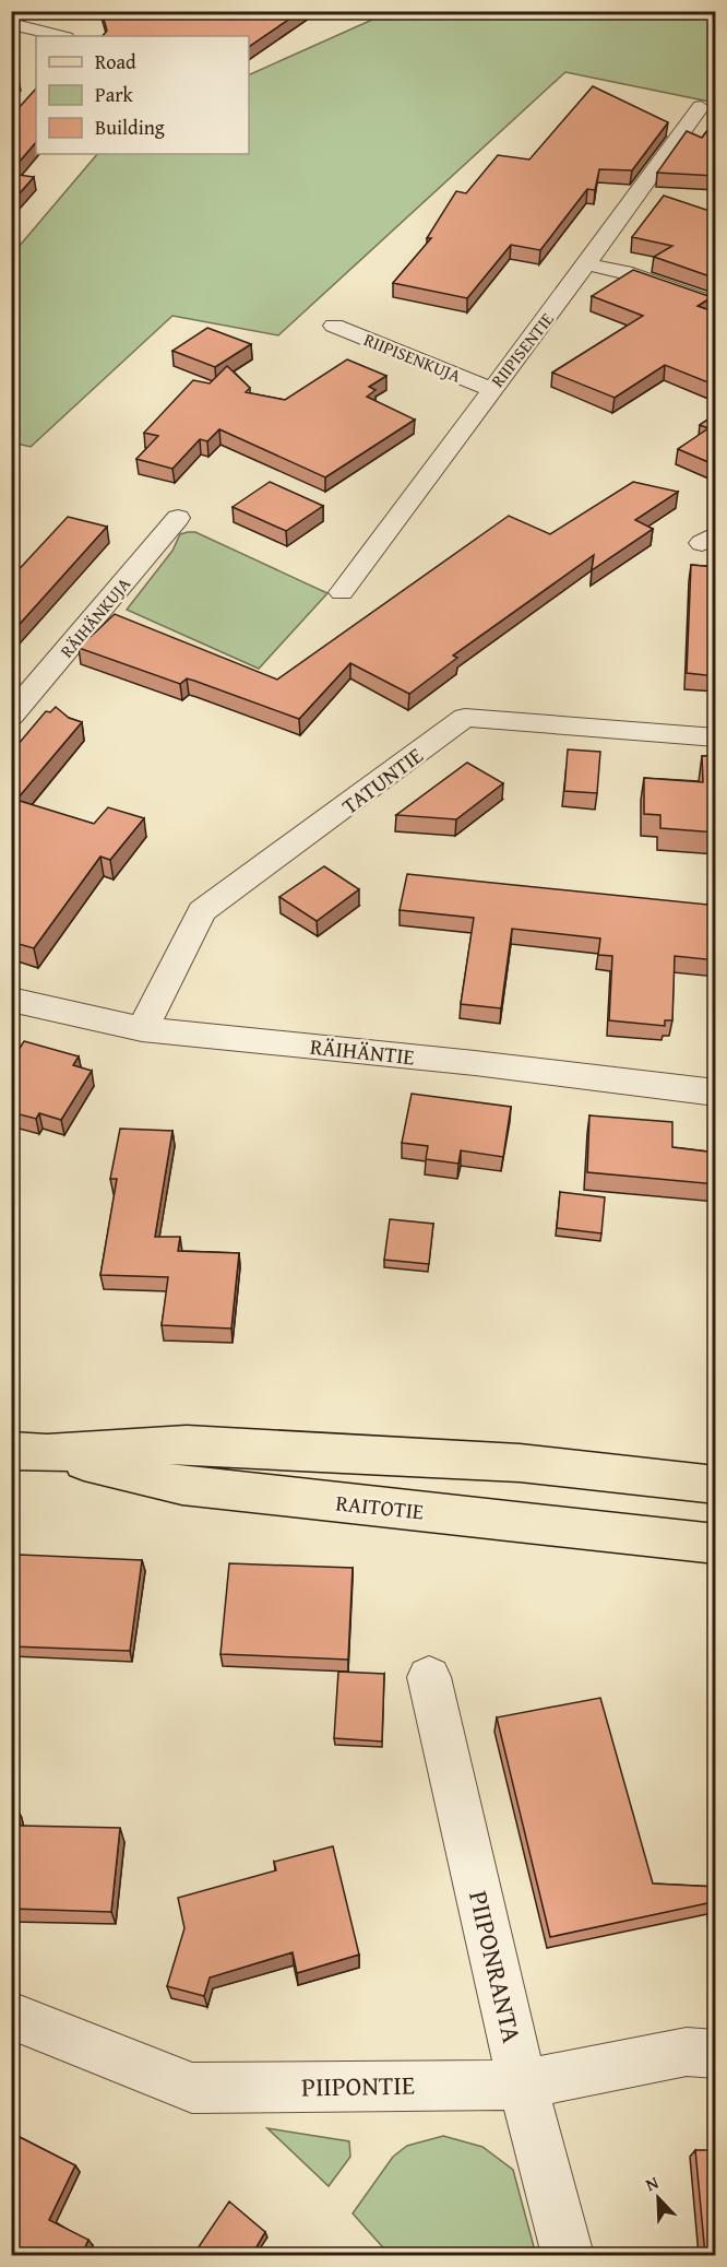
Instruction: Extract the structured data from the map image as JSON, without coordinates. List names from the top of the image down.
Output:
{
  "streets": {
    "main road": ["RAITOTIE"],
    "street": [
      "RIIPISENTIE",
      "RIIPISENKUJA",
      "RÄIHÄNKUJA",
      "TATUNTIE",
      "RÄIHÄNTIE",
      "PIIPONRANTA",
      "PIIPONTIE"
    ]
  },
  "crossings": [
    ["RIIPISENTIE", "RIIPISENKUJA"],
    ["TATUNTIE", "RÄIHÄNTIE"],
    ["PIIPONRANTA", "PIIPONTIE"]
  ],
  "legend": ["Road", "Park", "Building"],
  "north": "top left"
}
